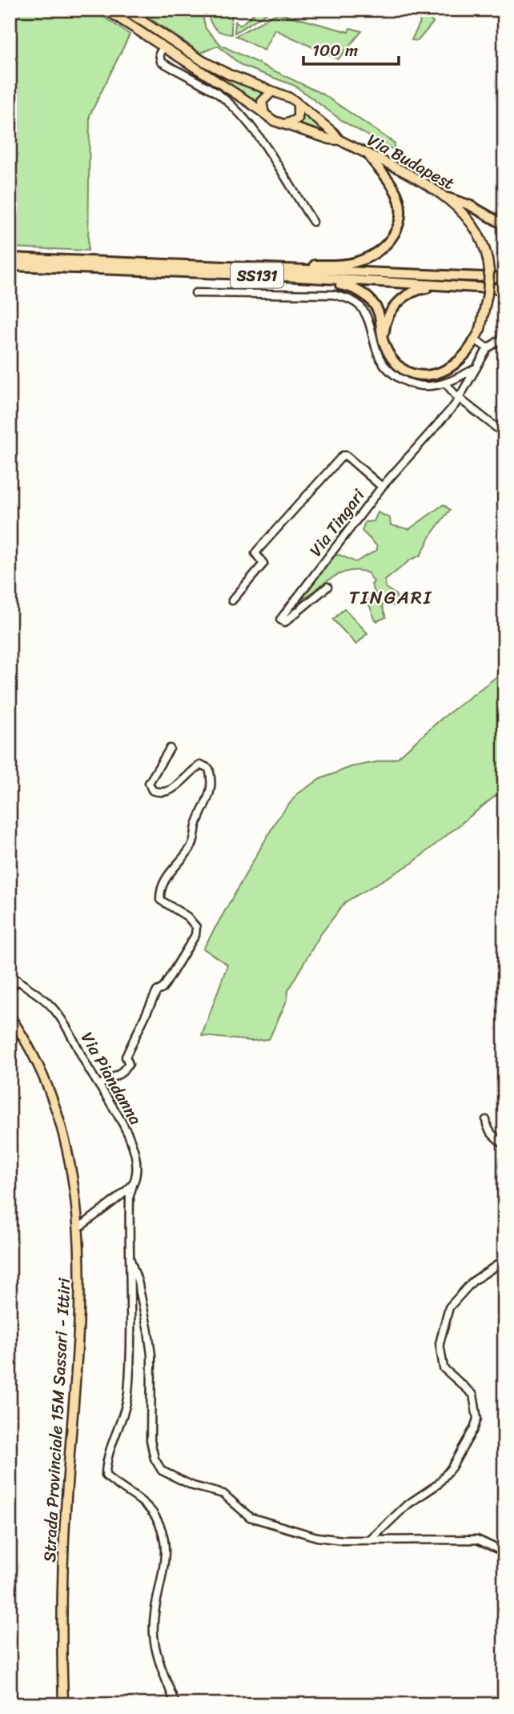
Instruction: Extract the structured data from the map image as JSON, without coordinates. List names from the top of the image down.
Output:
{
  "streets": {
    "highway": ["SS131"],
    "main road": ["Via Budapest", "Strada Provinciale 15M Sassari - Ittiri"],
    "street": ["Via Tingari", "Via Piandanna"]
  },
  "districts": ["TINGARI"],
  "scale_bar": "100 m"
}
